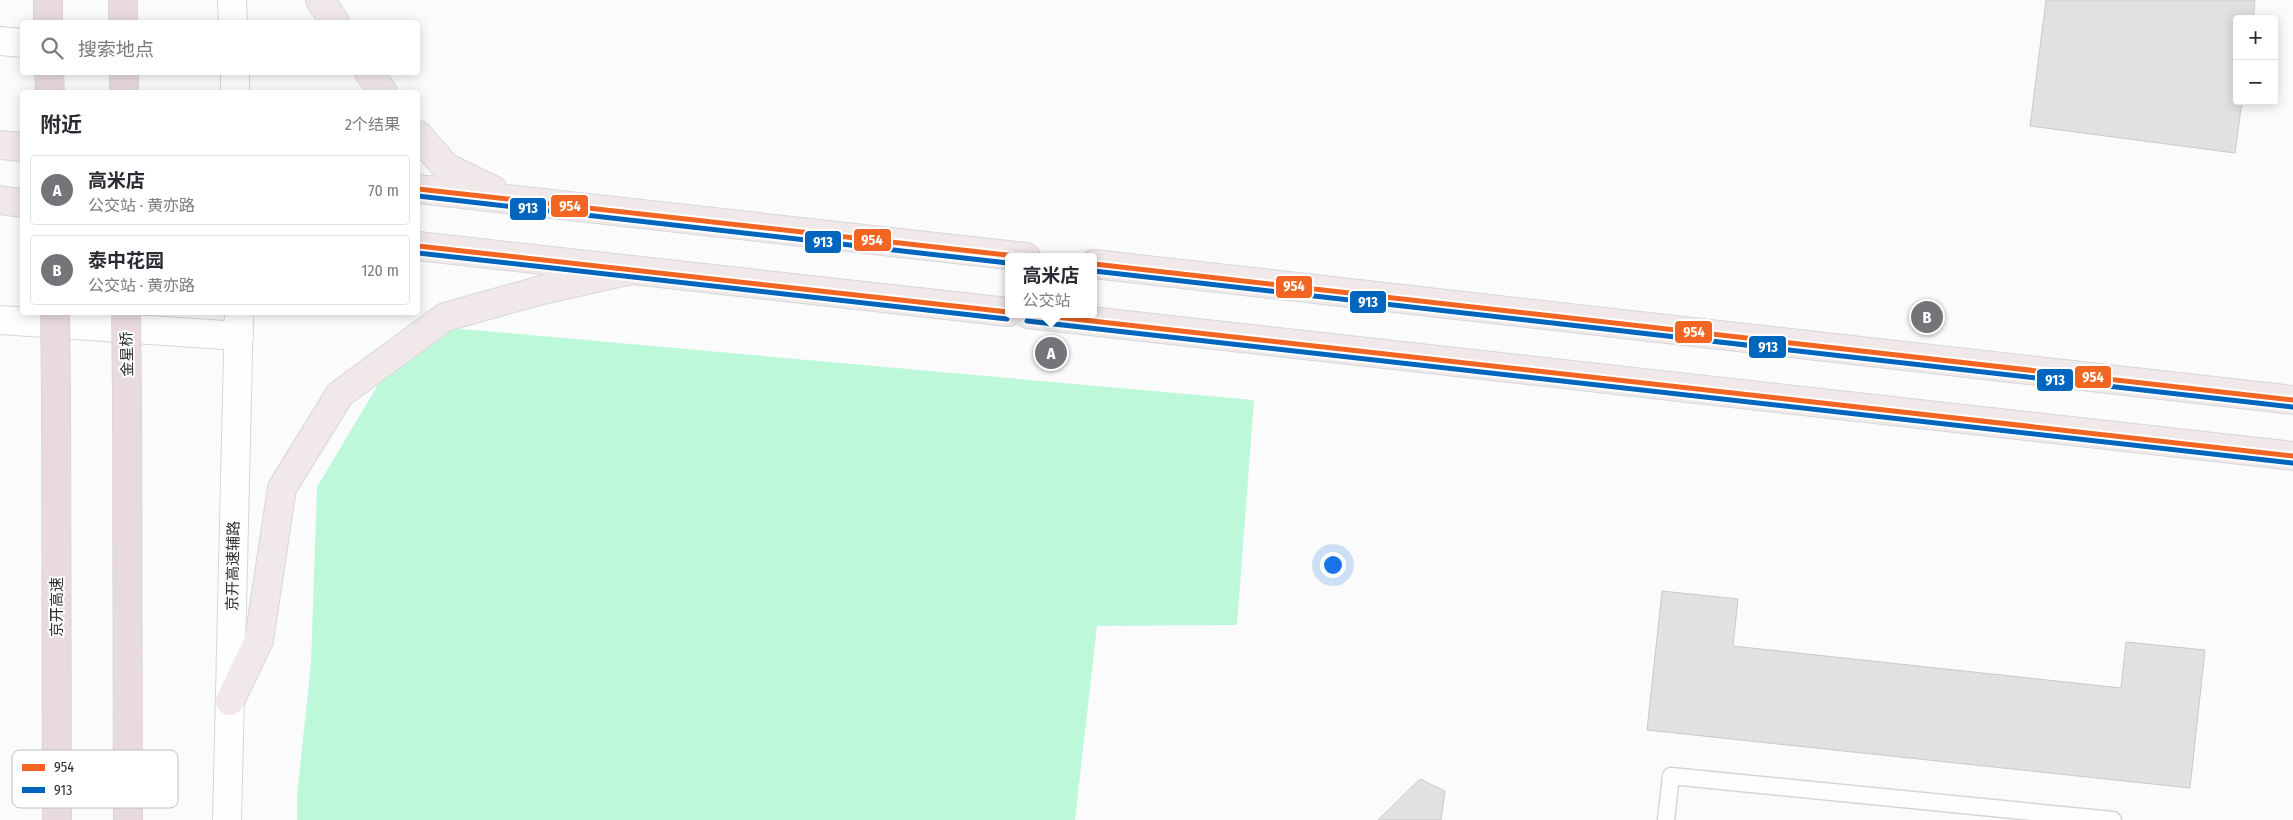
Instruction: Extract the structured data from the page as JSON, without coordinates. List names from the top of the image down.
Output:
{
  "streets": {
    "highway": ["金星桥", "京开高速"],
    "main road": ["京开高速辅路"]
  },
  "lines": ["transit line 954", "transit line 913"],
  "legend": ["954", "913"],
  "page": {
    "map_buttons": ["+", "−"],
    "search": "搜索地点",
    "heading": ["附近", "2个结果"],
    "list": [
      {
        "mark": "A",
        "name": "高米店",
        "note": "公交站 · 黄亦路",
        "value": "70 m"
      },
      {
        "mark": "B",
        "name": "泰中花园",
        "note": "公交站 · 黄亦路",
        "value": "120 m"
      }
    ],
    "popup": ["高米店", "公交站"],
    "pins": ["B", "A"]
  }
}
